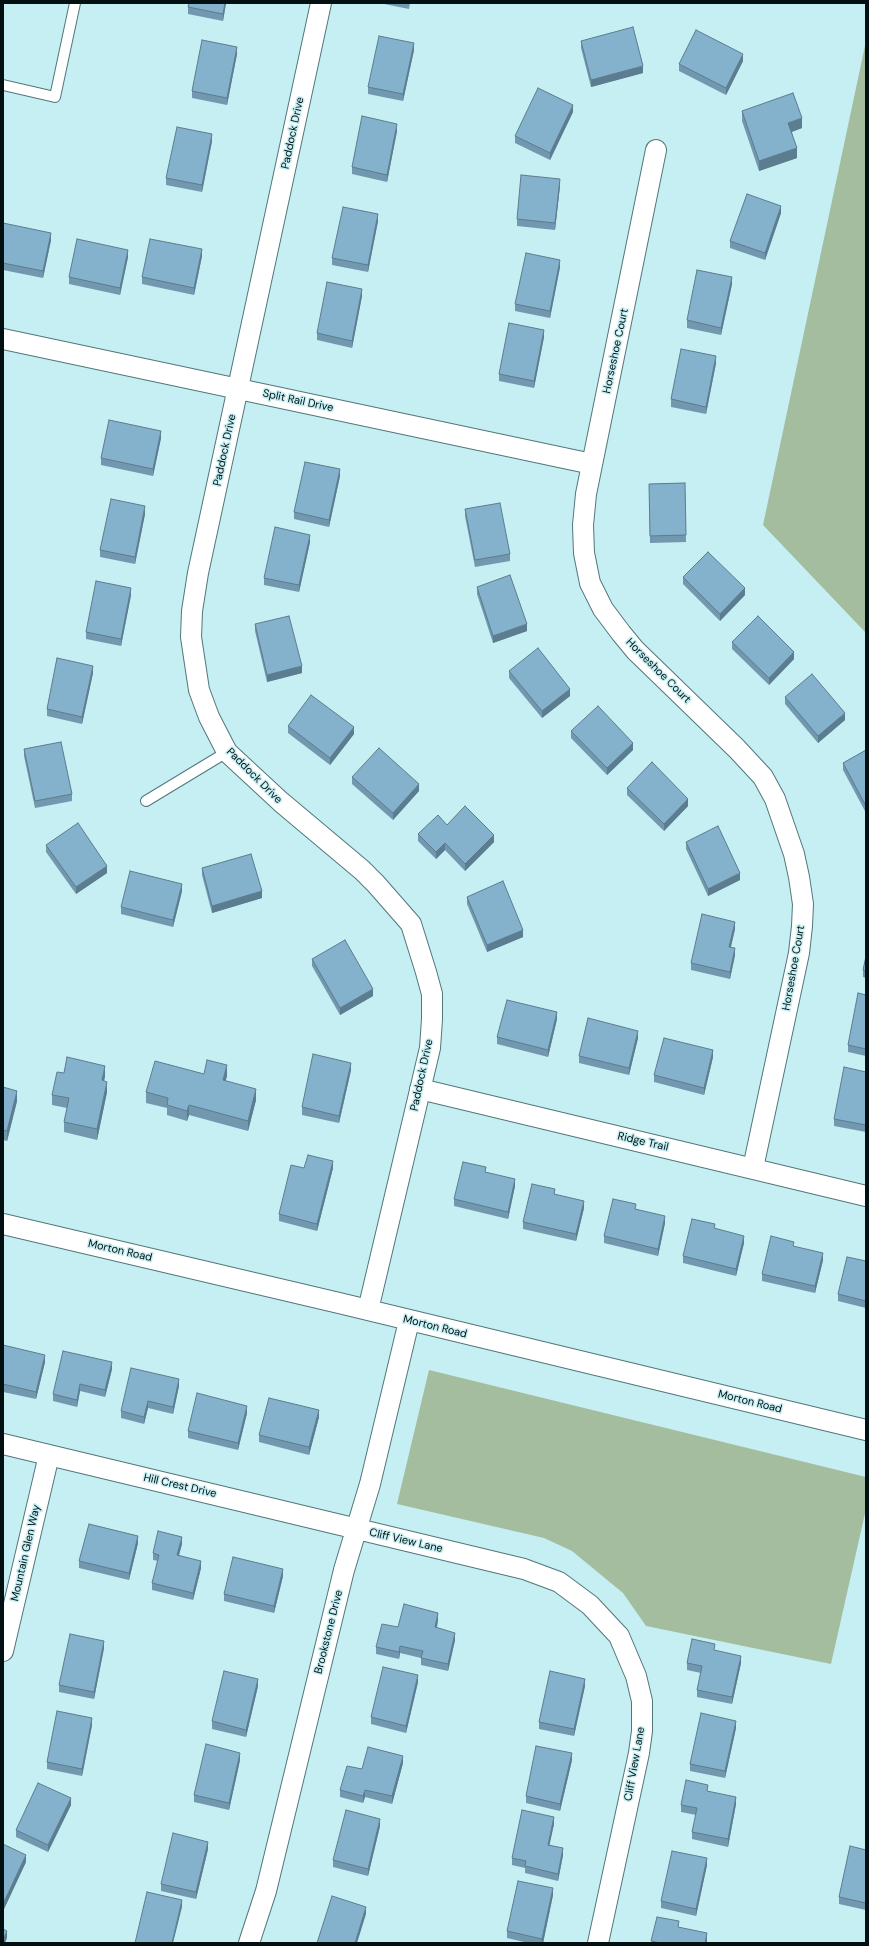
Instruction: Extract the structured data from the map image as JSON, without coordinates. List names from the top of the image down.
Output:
{
  "streets": {
    "street": [
      "Paddock Drive",
      "Horseshoe Court",
      "Split Rail Drive",
      "Ridge Trail",
      "Morton Road",
      "Hill Crest Drive",
      "Cliff View Lane",
      "Mountain Glen Way",
      "Brookstone Drive"
    ]
  },
  "crossings": [
    ["Paddock Drive", "Split Rail Drive"],
    ["Paddock Drive", "Ridge Trail"],
    ["Paddock Drive", "Morton Road"],
    ["Horseshoe Court", "Split Rail Drive"],
    ["Horseshoe Court", "Ridge Trail"],
    ["Morton Road", "Brookstone Drive"],
    ["Hill Crest Drive", "Cliff View Lane"],
    ["Hill Crest Drive", "Mountain Glen Way"],
    ["Hill Crest Drive", "Brookstone Drive"],
    ["Cliff View Lane", "Brookstone Drive"]
  ]
}
